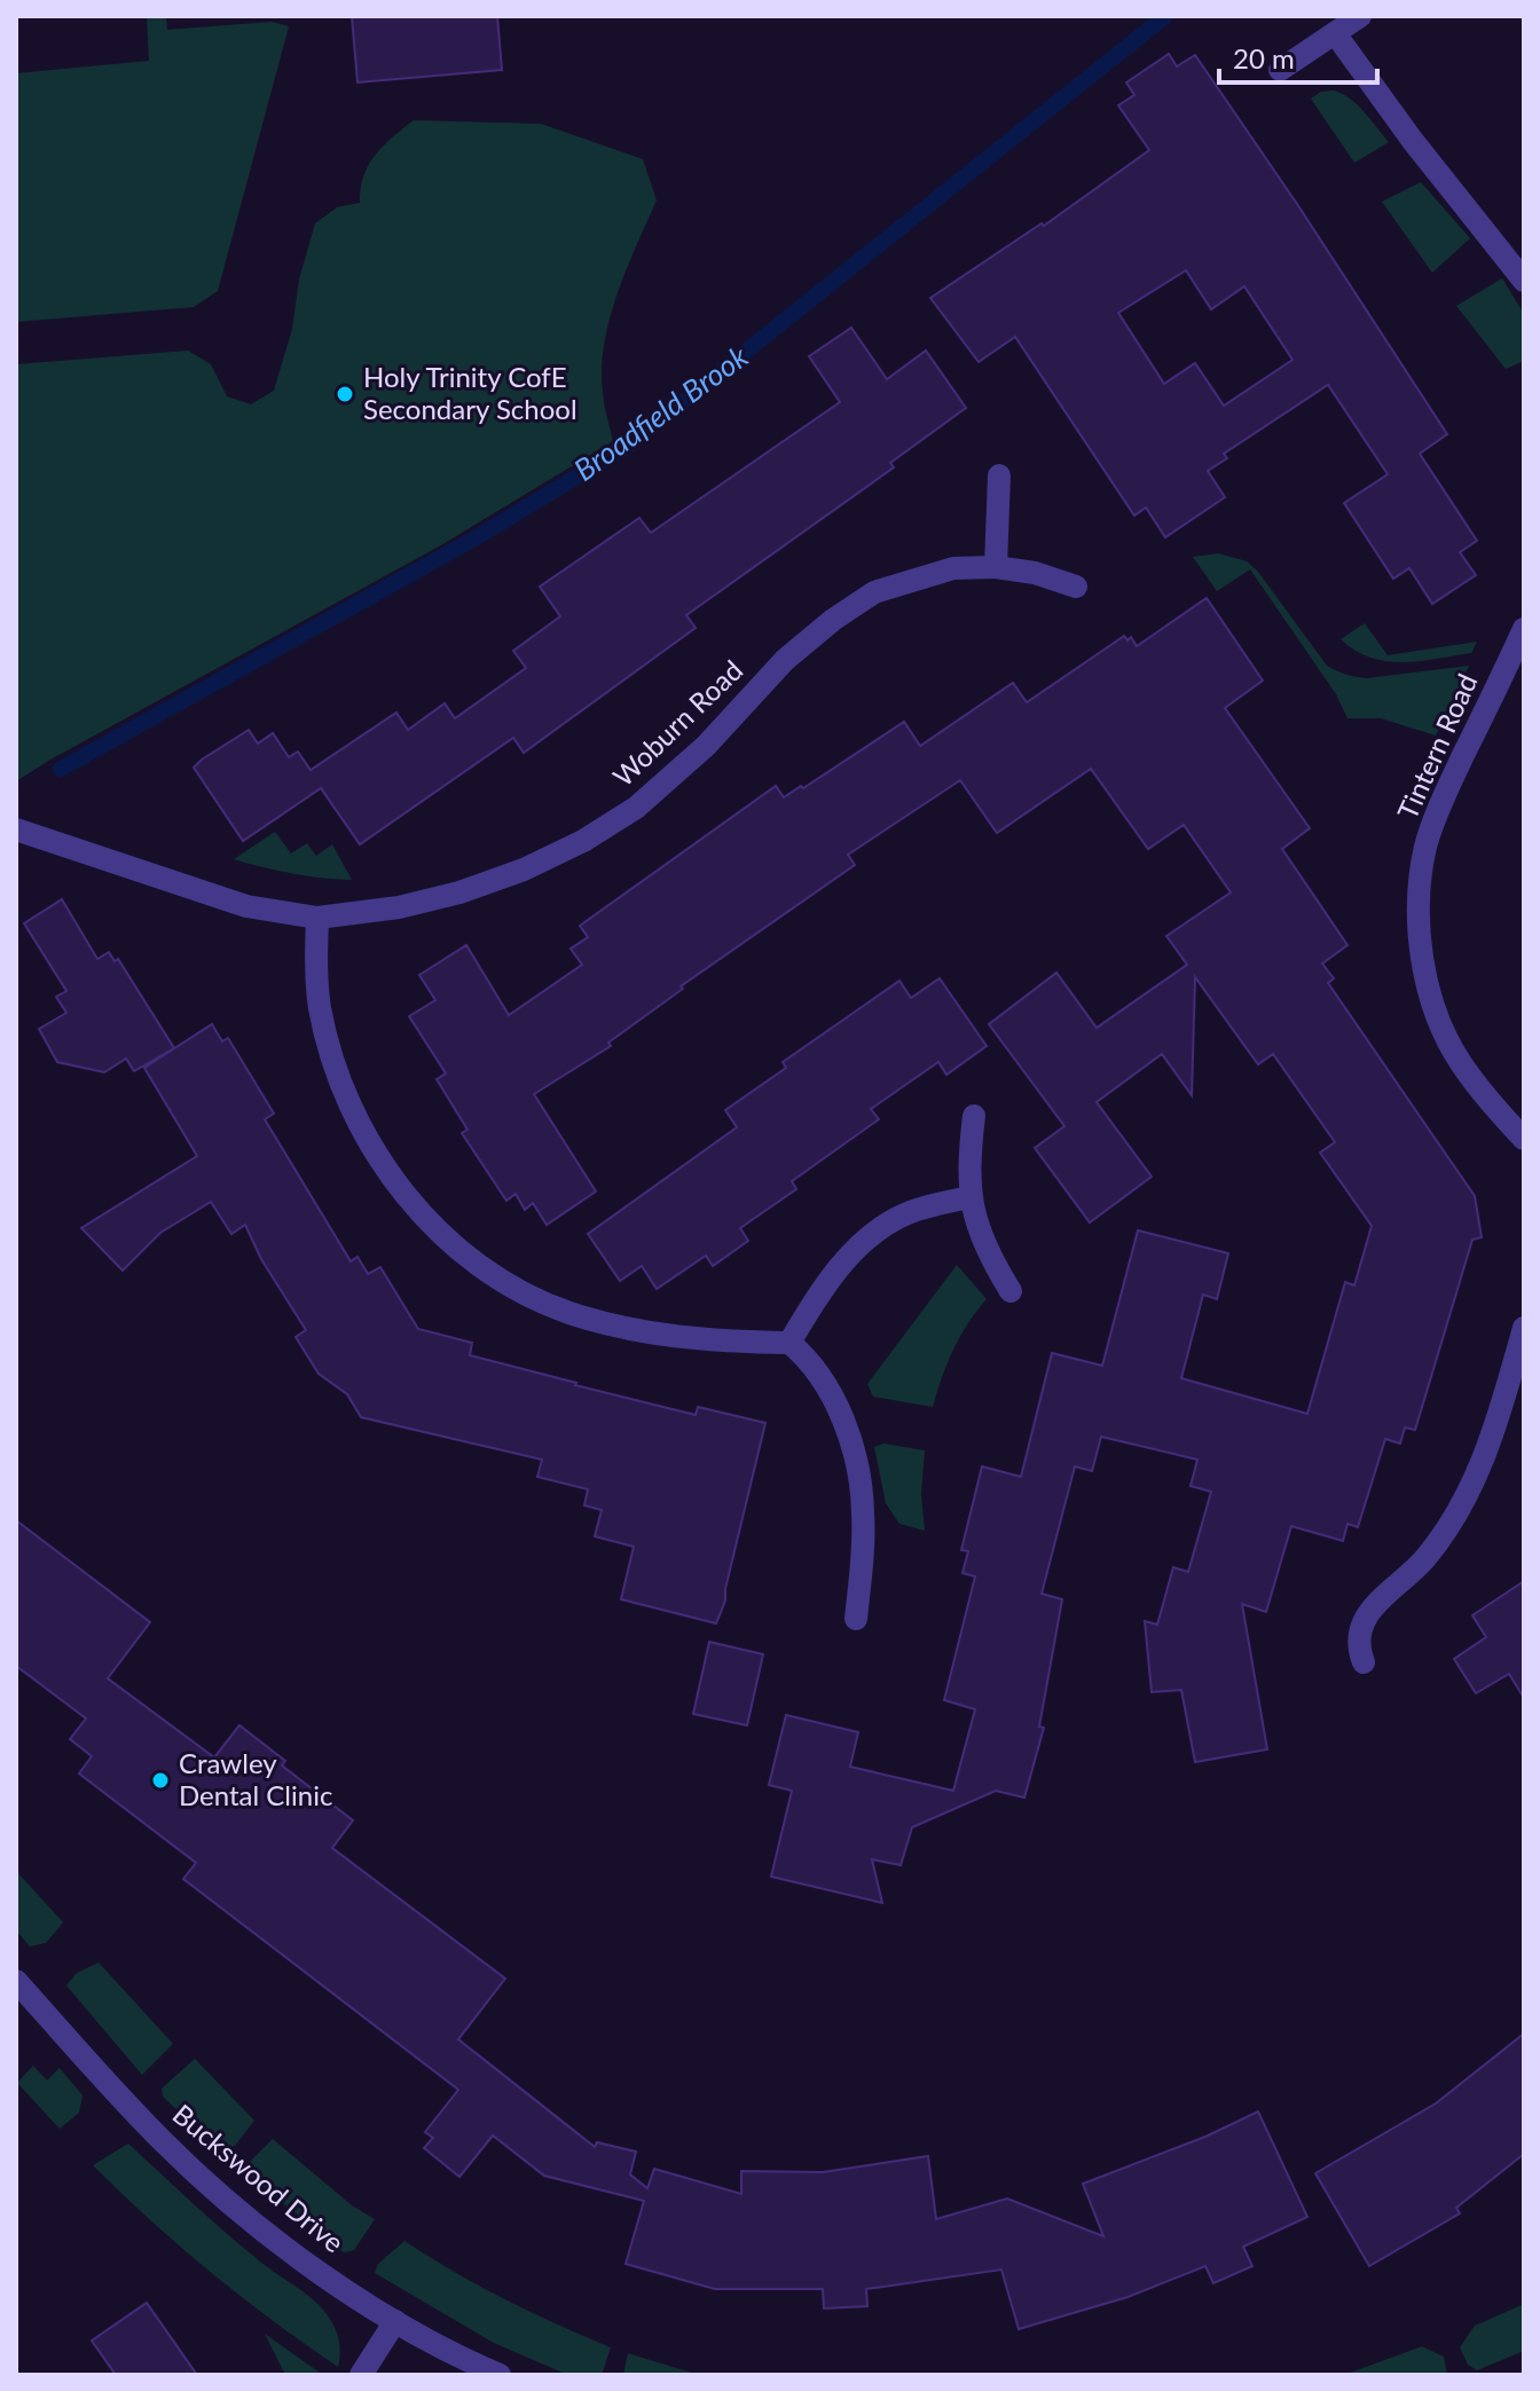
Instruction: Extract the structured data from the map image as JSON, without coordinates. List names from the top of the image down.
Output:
{
  "streets": {
    "street": ["Woburn Road", "Tintern Road", "Buckswood Drive"]
  },
  "water": ["Broadfield Brook"],
  "places": ["Holy Trinity CofE Secondary School", "Crawley Dental Clinic"],
  "scale_bar": "20 m"
}
